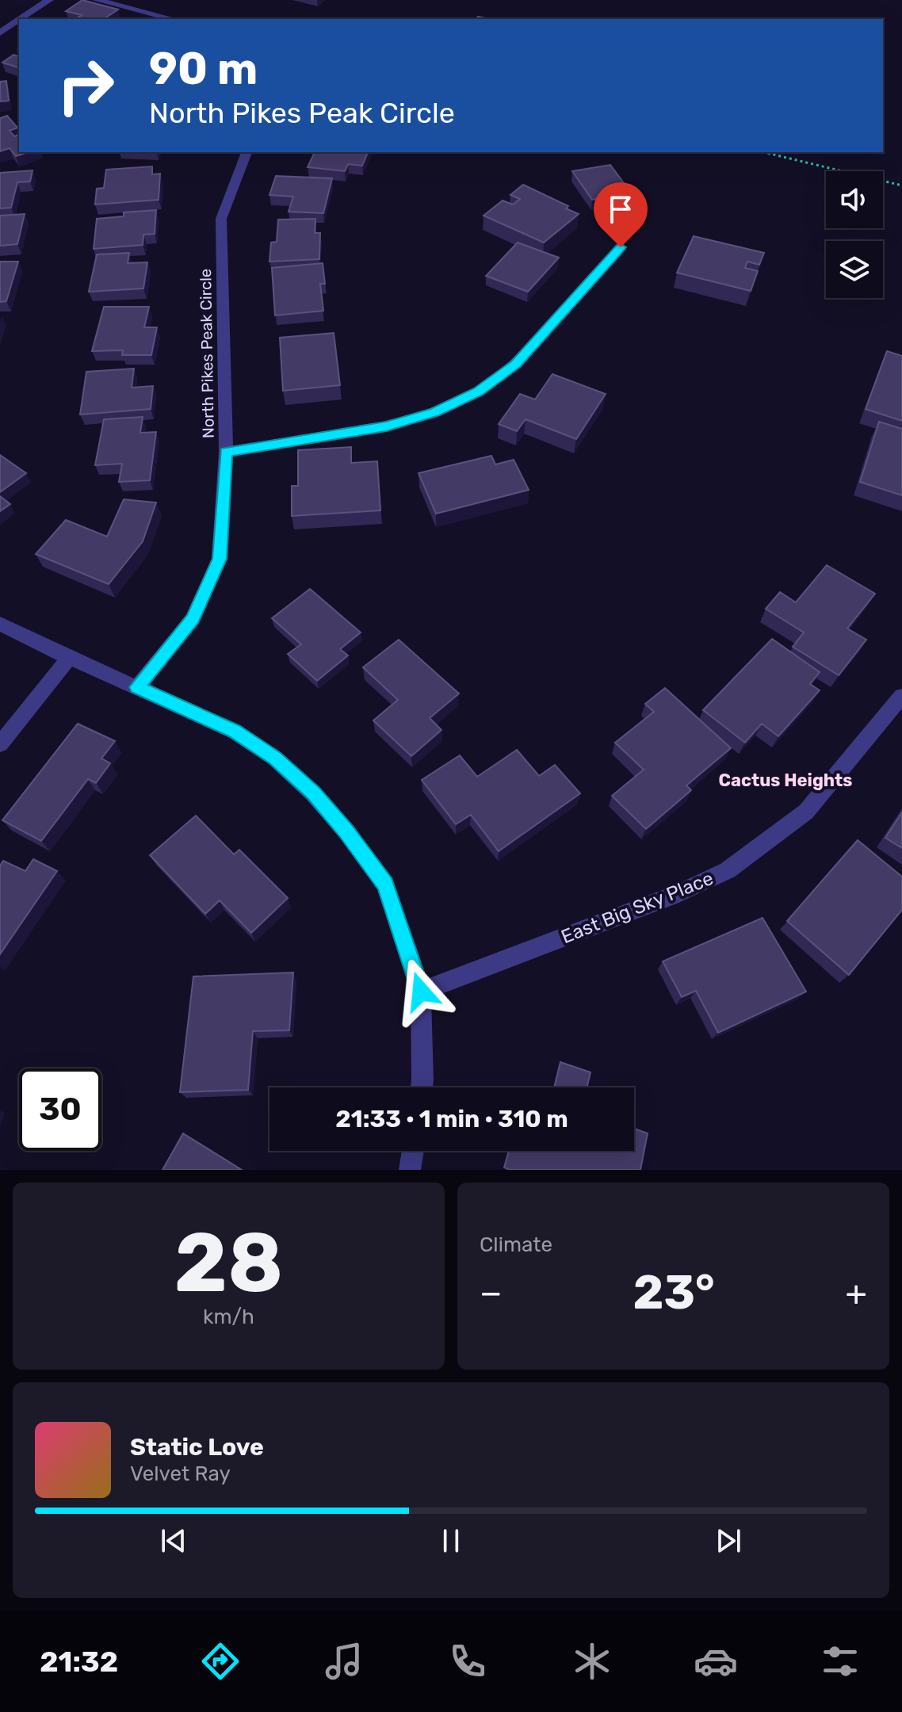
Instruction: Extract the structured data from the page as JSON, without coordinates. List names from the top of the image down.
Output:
{
  "streets": {
    "street": ["North Pikes Peak Circle", "East Big Sky Place"]
  },
  "districts": ["Cactus Heights"],
  "page": {
    "turn": ["90 m", "North Pikes Peak Circle"],
    "limit": "30",
    "trip": "21:33 · 1 min · 310 m",
    "tile": [
      ["28", "km/h"],
      "Climate"
    ],
    "heat": ["−", "23°", "+"],
    "song": ["Static Love", "Velvet Ray"],
    "tabs": "21:32"
  }
}
